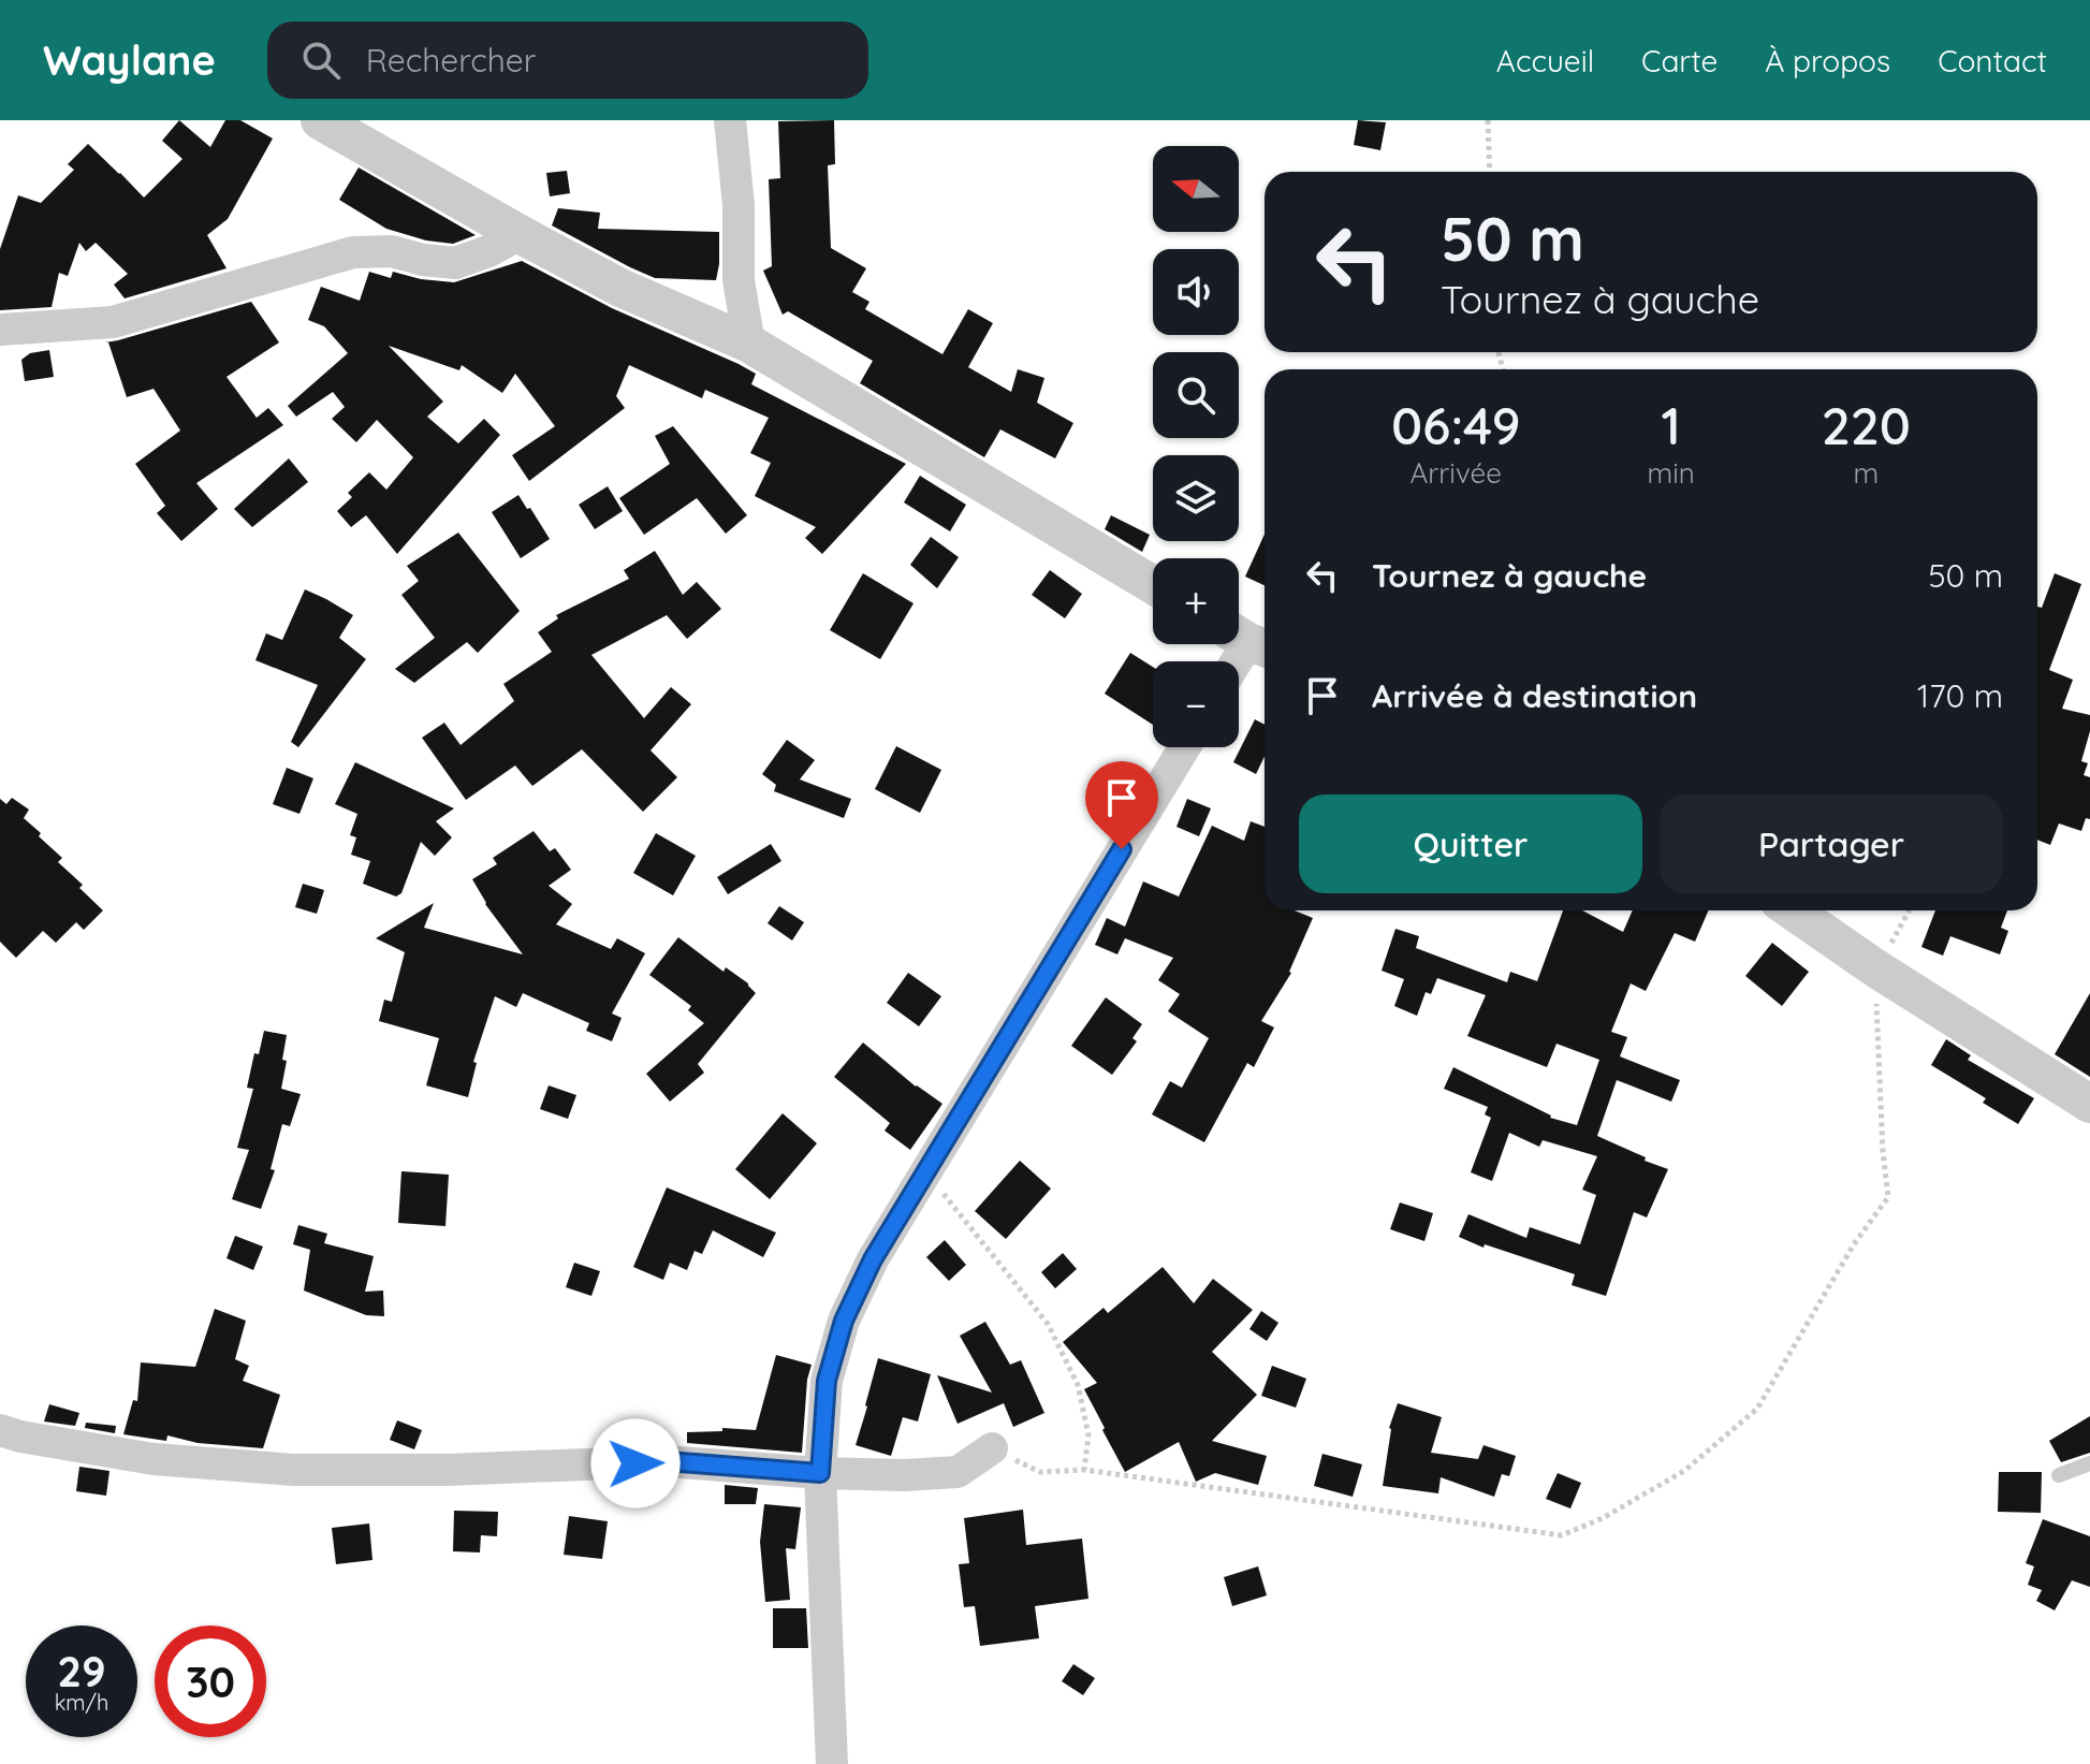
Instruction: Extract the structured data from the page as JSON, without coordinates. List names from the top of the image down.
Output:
{
  "north": "left",
  "page": {
    "header": "Waylane",
    "search": "Rechercher",
    "nav": [
      "Accueil",
      "Carte",
      "À propos",
      "Contact"
    ],
    "map_buttons": ["+", "−"],
    "turn": ["50 m", "Tournez à gauche"],
    "eta": [
      "06:49",
      "Arrivée",
      "1",
      "min",
      "220",
      "m"
    ],
    "list": [
      {
        "name": "Tournez à gauche",
        "value": "50 m"
      },
      {
        "name": "Arrivée à destination",
        "value": "170 m"
      }
    ],
    "buttons": ["Quitter", "Partager"],
    "speed": "29 km/h",
    "limit": "30"
  }
}
